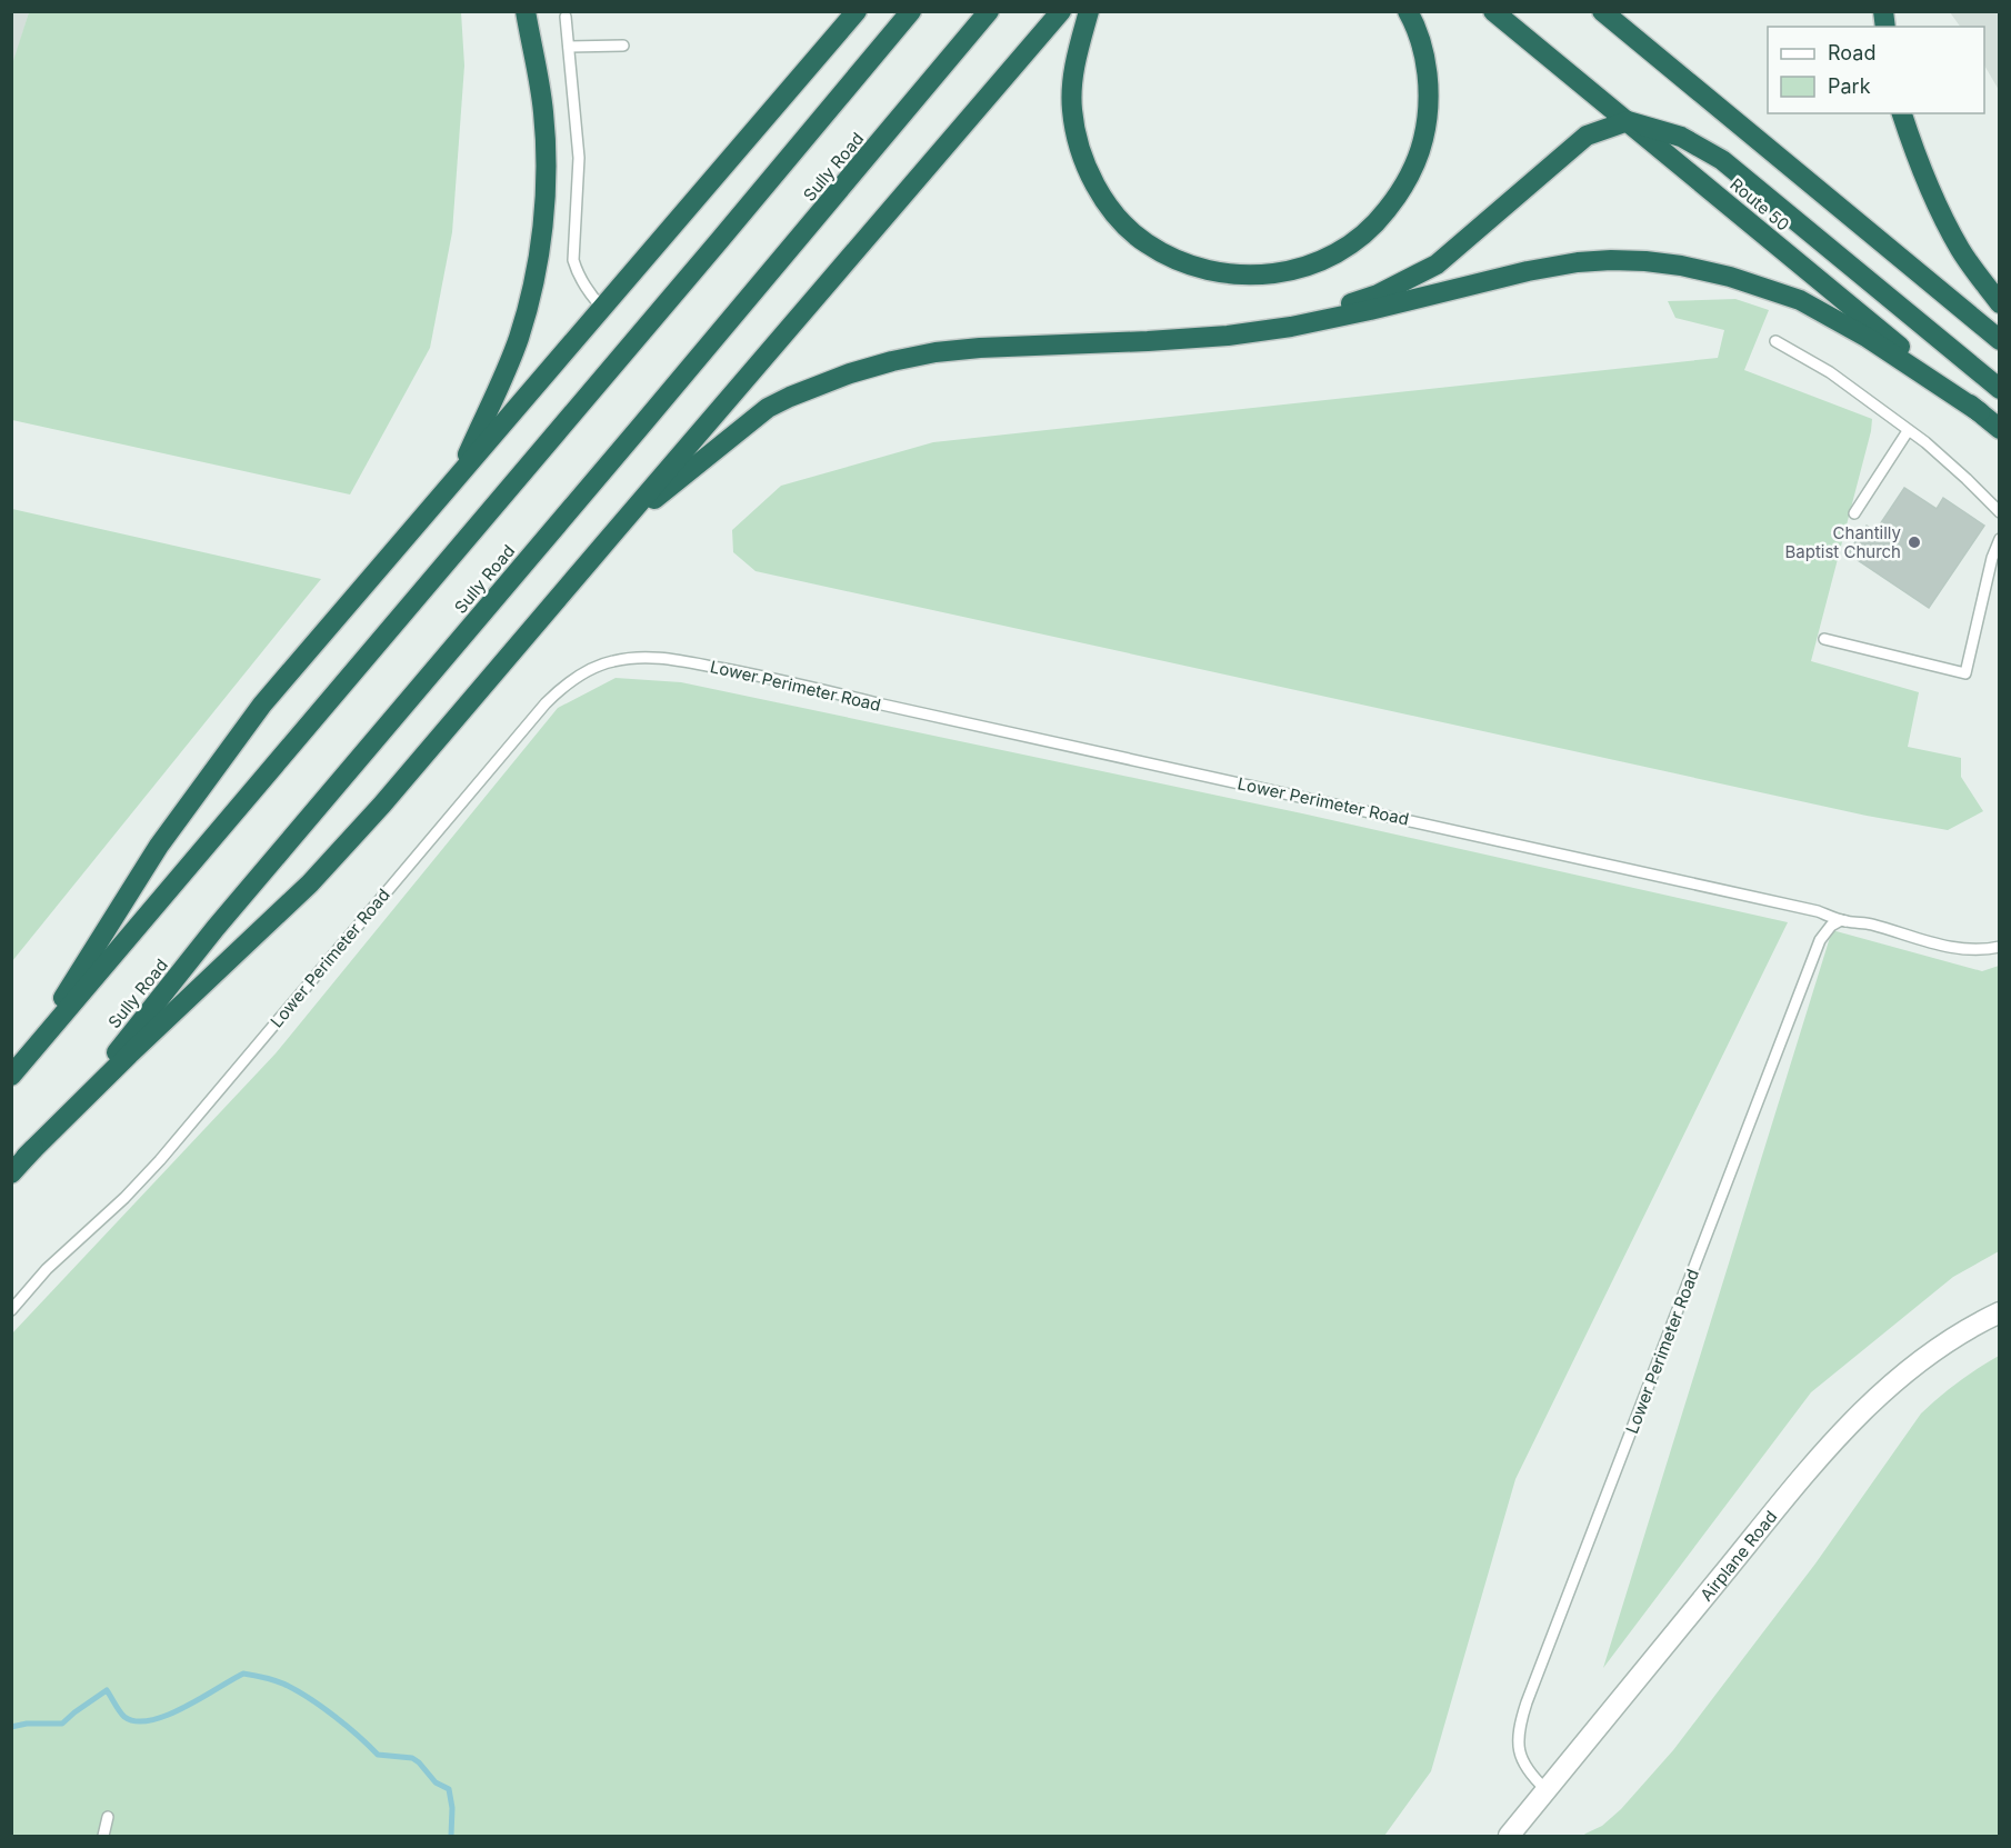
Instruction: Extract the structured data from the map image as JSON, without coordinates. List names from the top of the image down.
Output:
{
  "streets": {
    "highway": ["Sully Road", "Route 50"],
    "street": ["Airplane Road"],
    "lane": ["Lower Perimeter Road"]
  },
  "crossings": [
    ["Lower Perimeter Road", "Airplane Road"]
  ],
  "places": ["Chantilly Baptist Church"],
  "legend": ["Road", "Park"]
}
